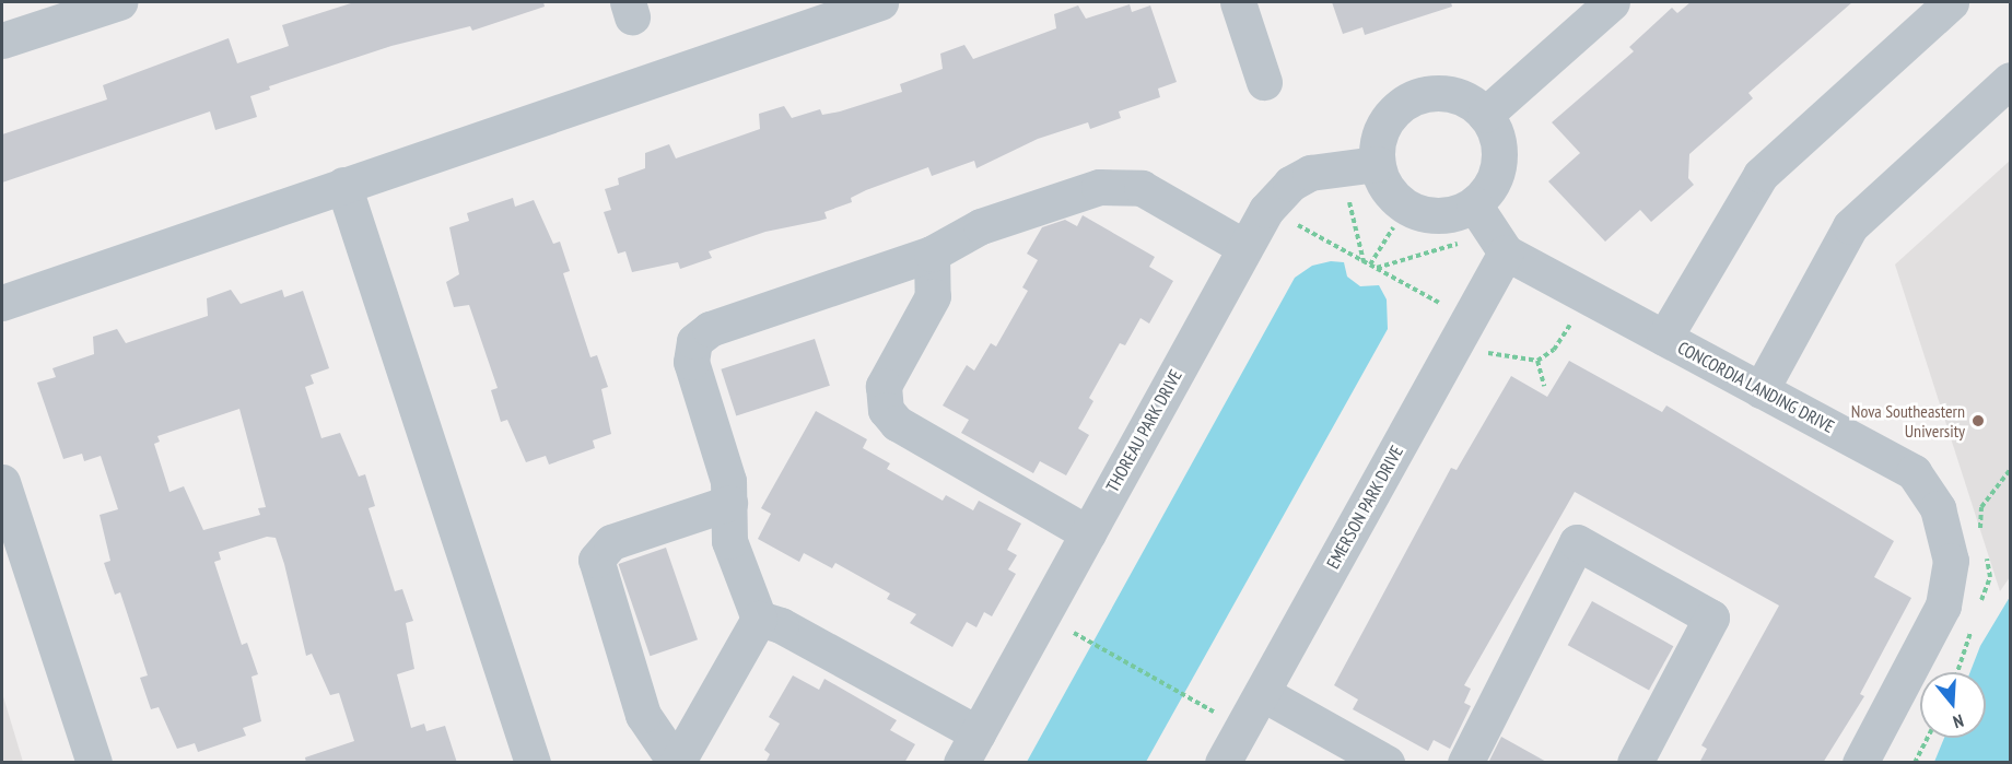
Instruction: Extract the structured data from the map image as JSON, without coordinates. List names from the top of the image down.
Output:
{
  "streets": {
    "street": ["CONCORDIA LANDING DRIVE", "THOREAU PARK DRIVE", "EMERSON PARK DRIVE"]
  },
  "crossings": [
    ["CONCORDIA LANDING DRIVE", "THOREAU PARK DRIVE"],
    ["CONCORDIA LANDING DRIVE", "EMERSON PARK DRIVE"]
  ],
  "places": ["Nova Southeastern University"],
  "north": "bottom"
}
